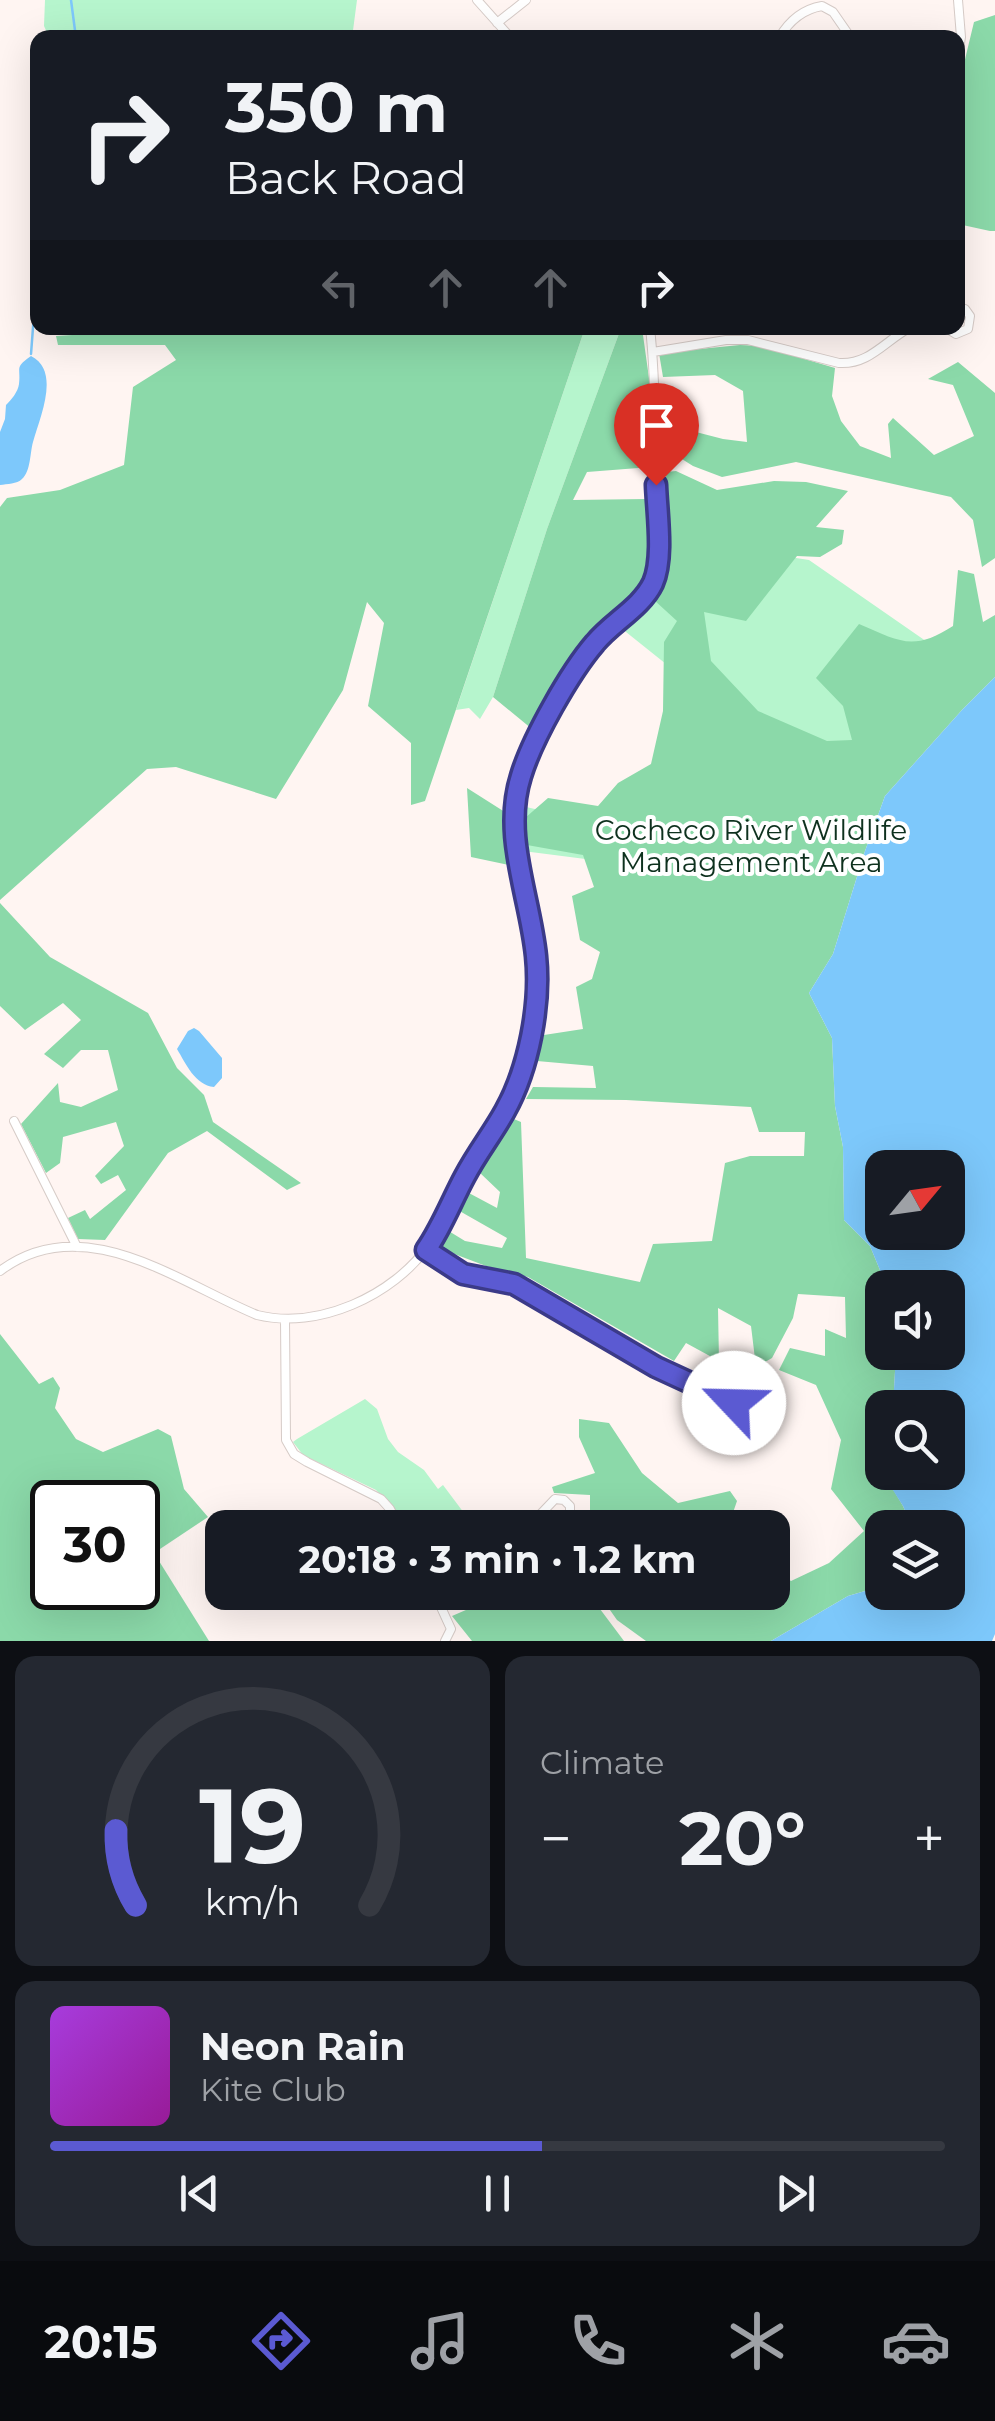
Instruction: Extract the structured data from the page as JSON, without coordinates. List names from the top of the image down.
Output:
{
  "parks": ["Cocheco River Wildlife Management Area"],
  "north": "top right",
  "page": {
    "turn": ["350 m", "Back Road"],
    "limit": "30",
    "trip": "20:18 · 3 min · 1.2 km",
    "tile": "Climate",
    "heat": ["−", "20°", "+"],
    "song": ["Neon Rain", "Kite Club"],
    "tabs": "20:15",
    "gauge": ["19", "km/h"]
  }
}
